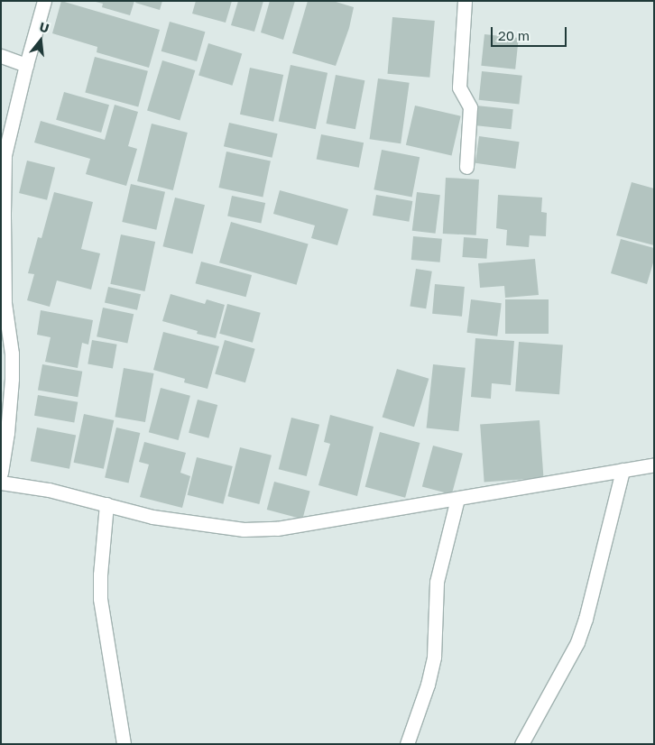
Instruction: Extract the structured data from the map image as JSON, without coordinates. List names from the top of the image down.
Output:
{
  "scale_bar": "20 m",
  "north": "top"
}
